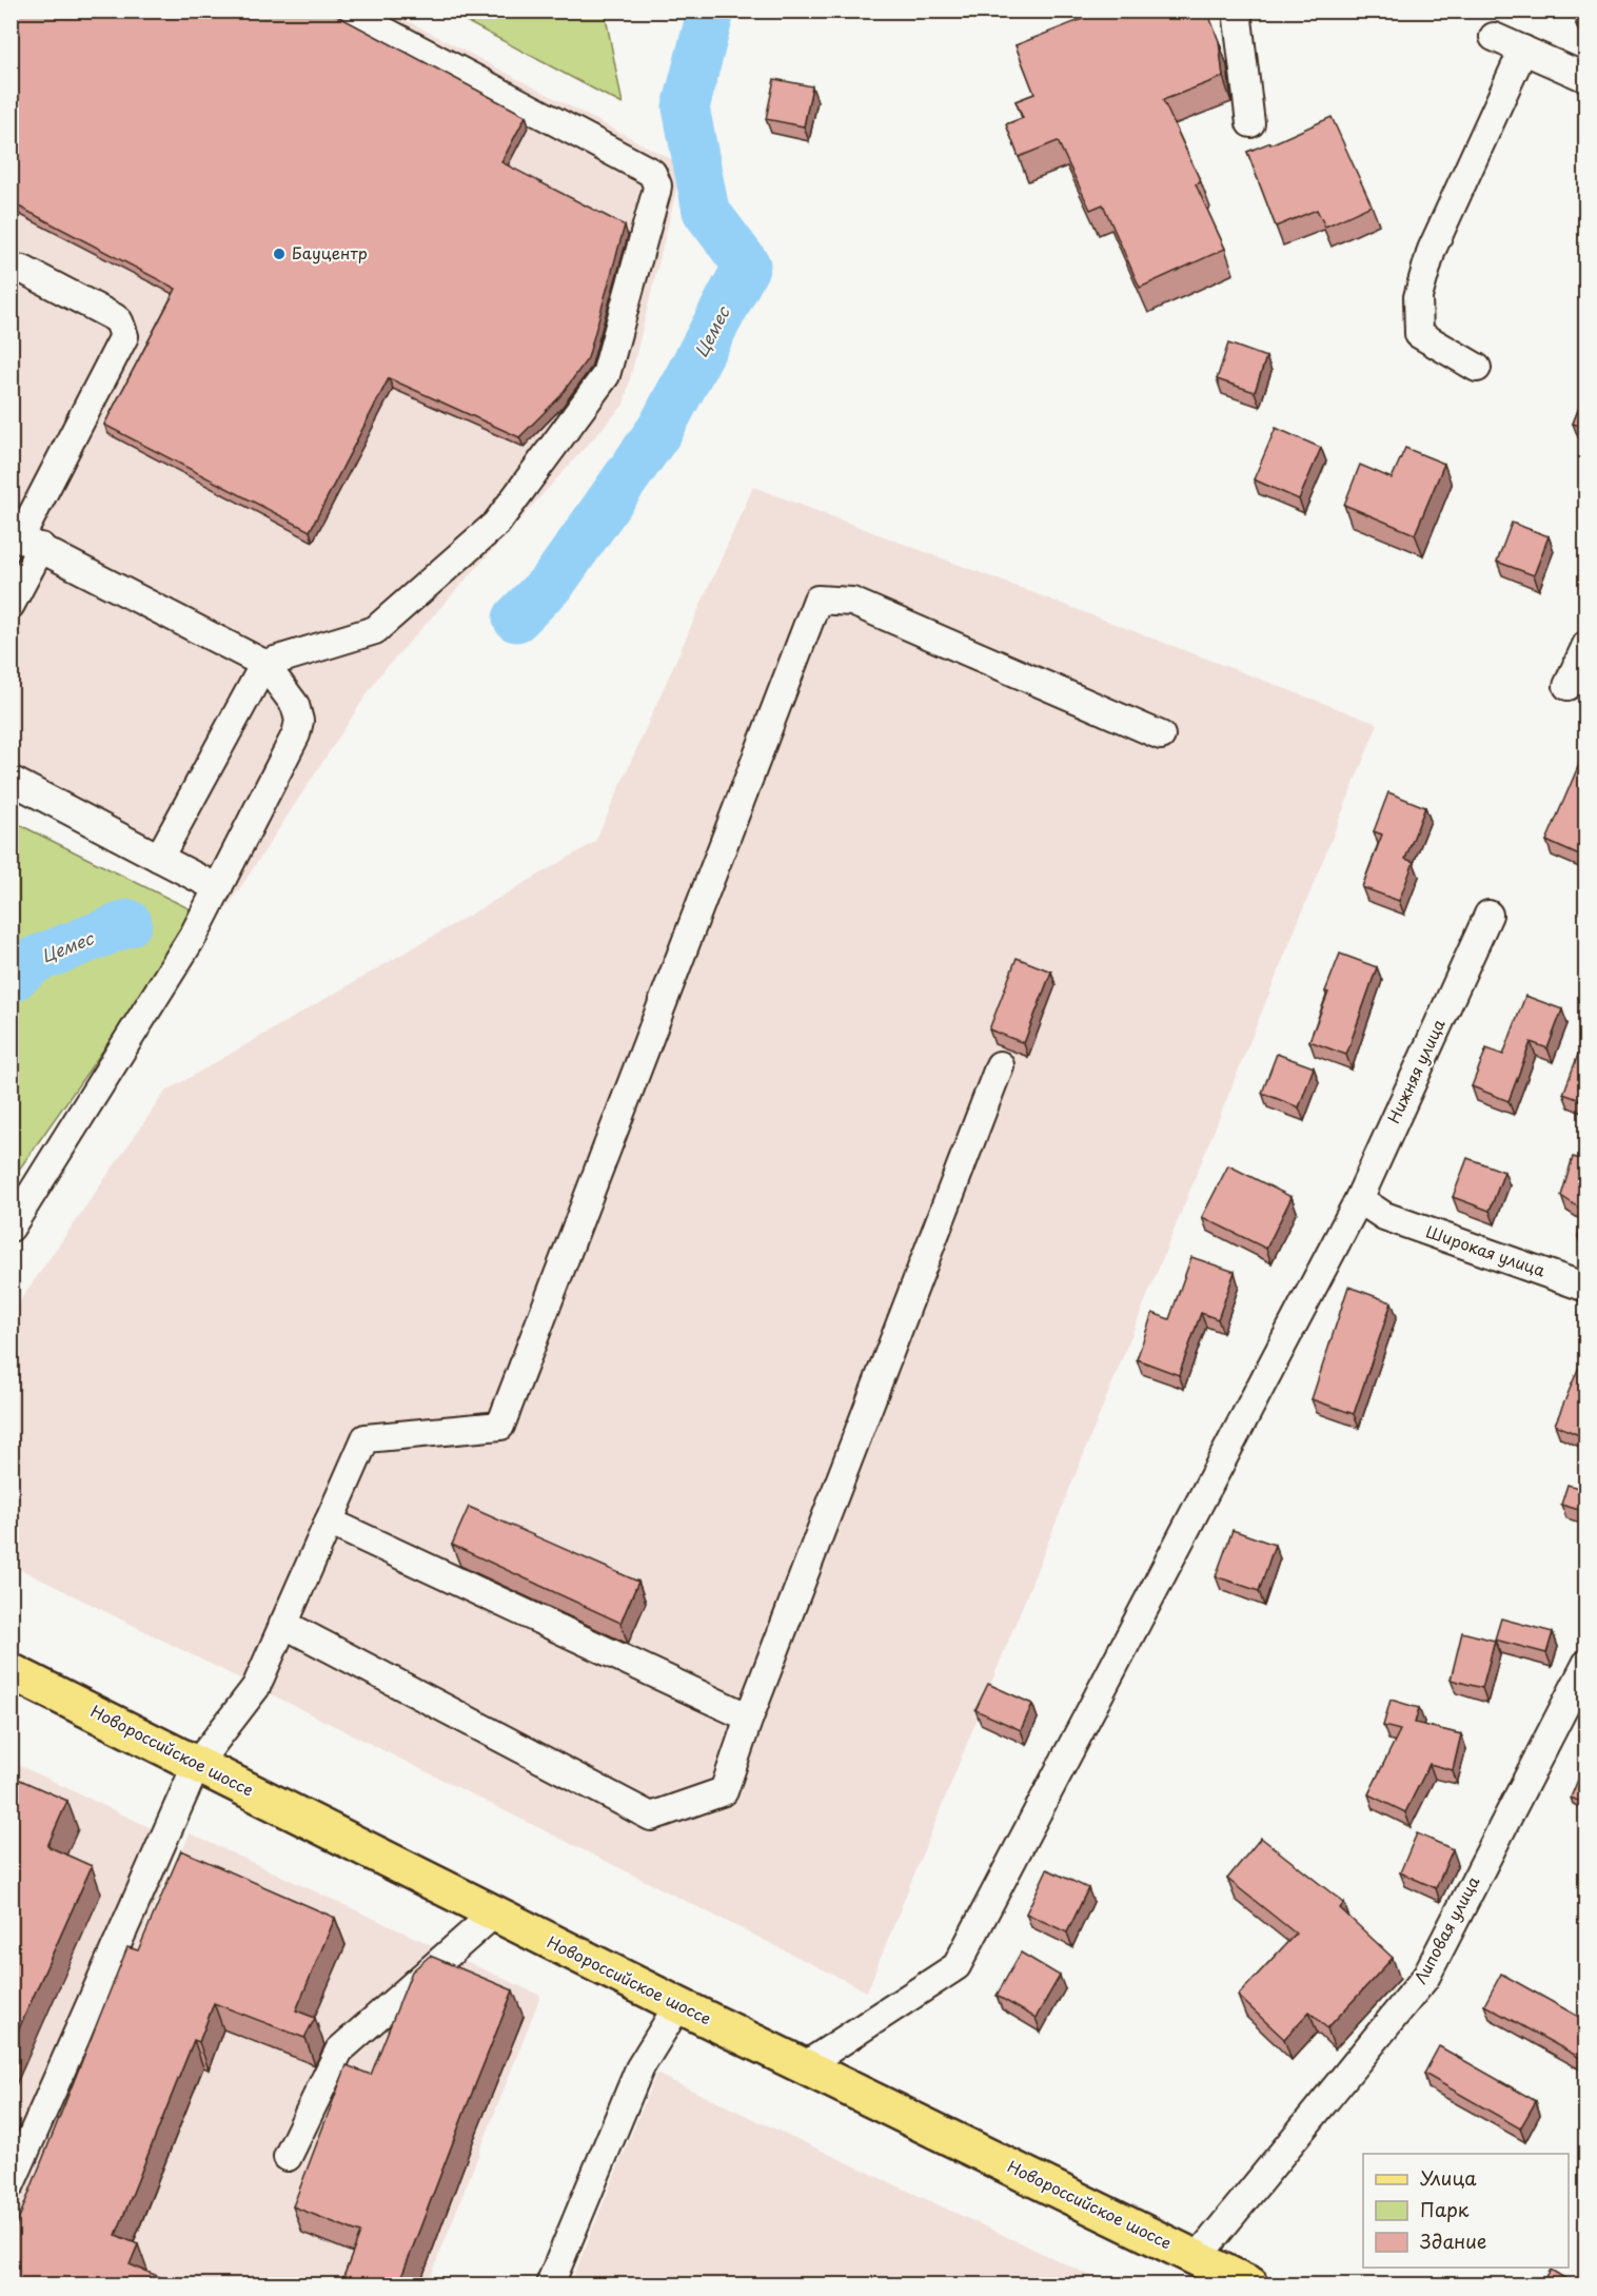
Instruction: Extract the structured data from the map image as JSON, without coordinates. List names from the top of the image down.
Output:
{
  "streets": {
    "main road": ["Новороссийское шоссе"],
    "street": ["Нижняя улица", "Широкая улица", "Липовая улица"]
  },
  "crossings": [
    ["Нижняя улица", "Широкая улица"],
    ["Нижняя улица", "Новороссийское шоссе"],
    ["Новороссийское шоссе", "Липовая улица"]
  ],
  "water": ["Цемес"],
  "places": ["Бауцентр"],
  "legend": ["Улица", "Парк", "Здание"]
}
